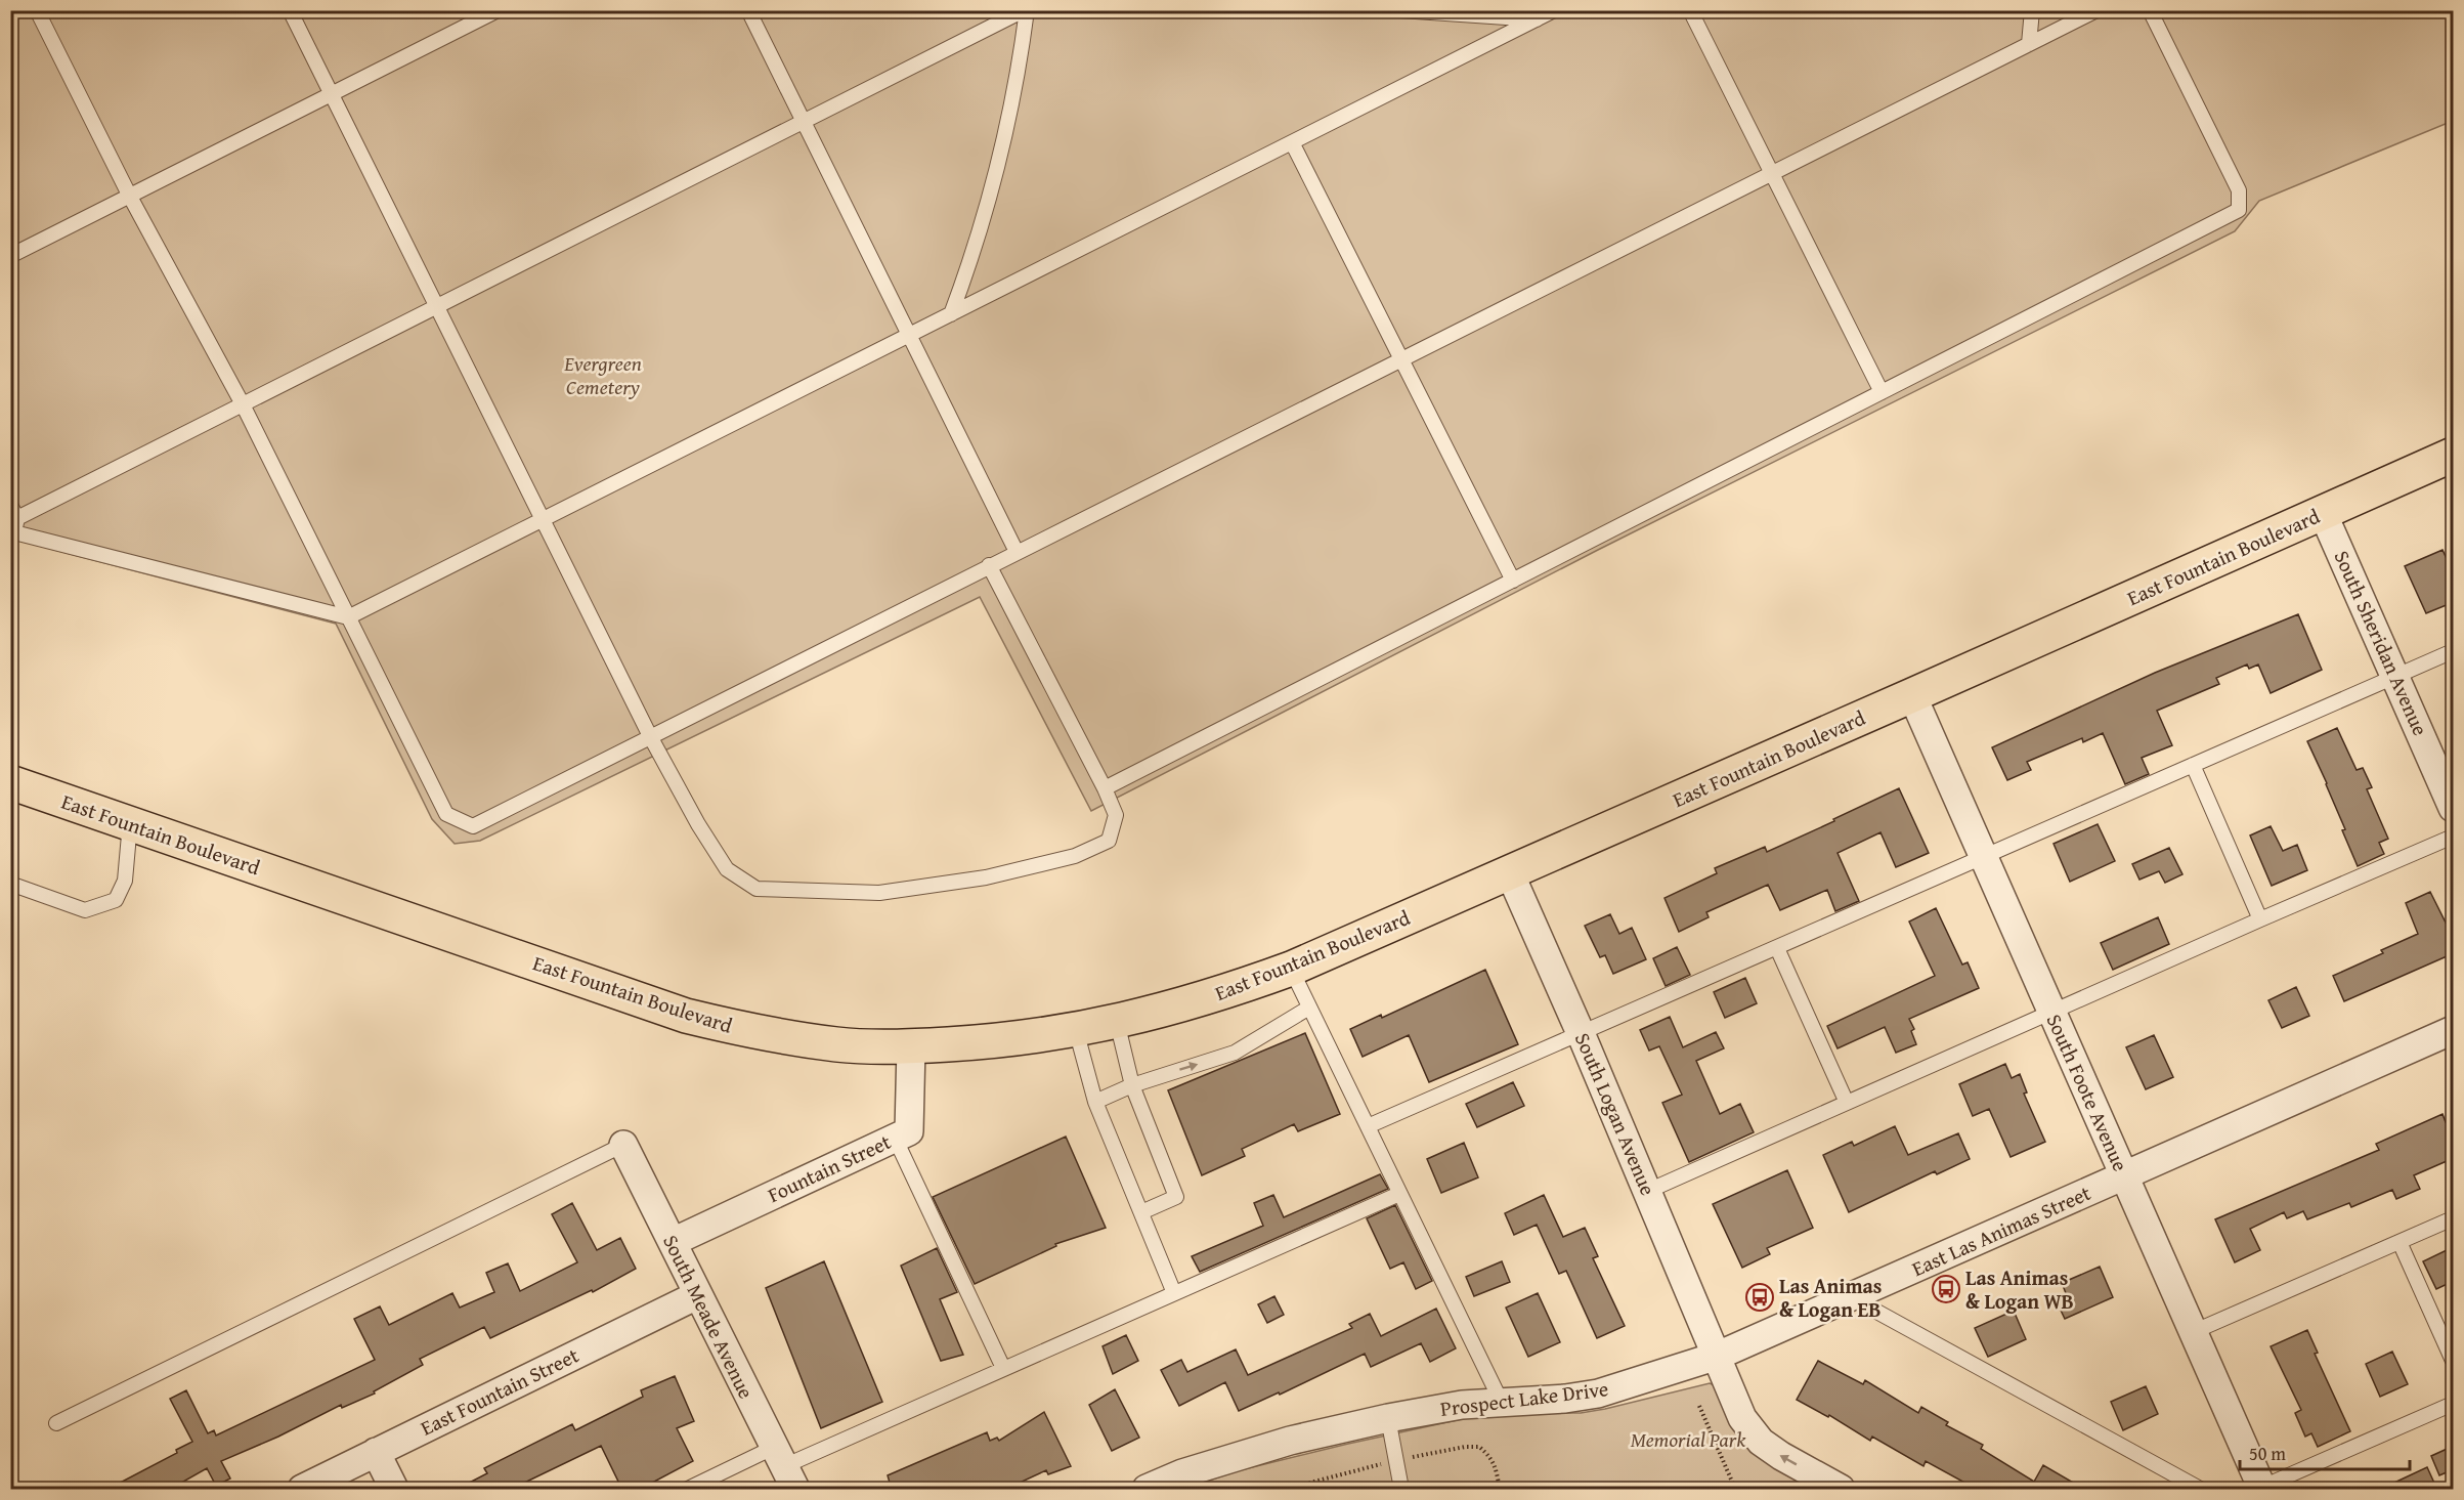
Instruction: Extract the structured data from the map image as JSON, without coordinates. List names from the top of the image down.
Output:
{
  "streets": {
    "main road": ["East Fountain Boulevard"],
    "street": [
      "South Sheridan Avenue",
      "South Foote Avenue",
      "South Logan Avenue",
      "Fountain Street",
      "East Las Animas Street",
      "South Meade Avenue",
      "East Fountain Street",
      "Prospect Lake Drive"
    ]
  },
  "crossings": [
    ["East Fountain Boulevard", "South Sheridan Avenue"],
    ["East Fountain Boulevard", "South Foote Avenue"],
    ["East Fountain Boulevard", "South Logan Avenue"],
    ["East Fountain Boulevard", "Fountain Street"],
    ["South Foote Avenue", "East Las Animas Street"],
    ["South Logan Avenue", "East Las Animas Street"],
    ["South Logan Avenue", "Prospect Lake Drive"],
    ["Fountain Street", "South Meade Avenue"],
    ["East Las Animas Street", "Prospect Lake Drive"],
    ["South Meade Avenue", "East Fountain Street"]
  ],
  "parks": ["Evergreen Cemetery", "Memorial Park"],
  "places": {
    "bus stop": ["Las Animas & Logan WB", "Las Animas & Logan EB"]
  },
  "scale_bar": "50 m"
}
